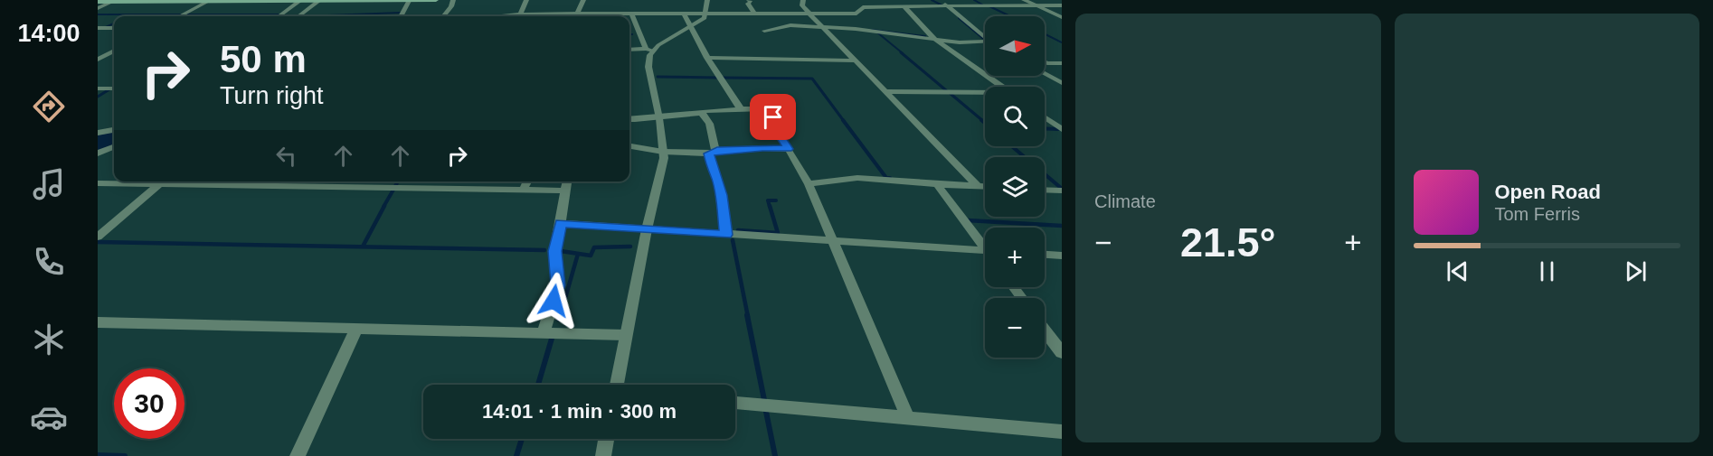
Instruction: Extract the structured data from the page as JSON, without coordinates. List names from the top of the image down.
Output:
{
  "north": "right",
  "page": {
    "tabs": "14:00",
    "tile": "Climate",
    "map_buttons": ["+", "−"],
    "turn": ["50 m", "Turn right"],
    "song": ["Open Road", "Tom Ferris"],
    "heat": ["−", "21.5°", "+"],
    "limit": "30",
    "trip": "14:01 · 1 min · 300 m"
  }
}
